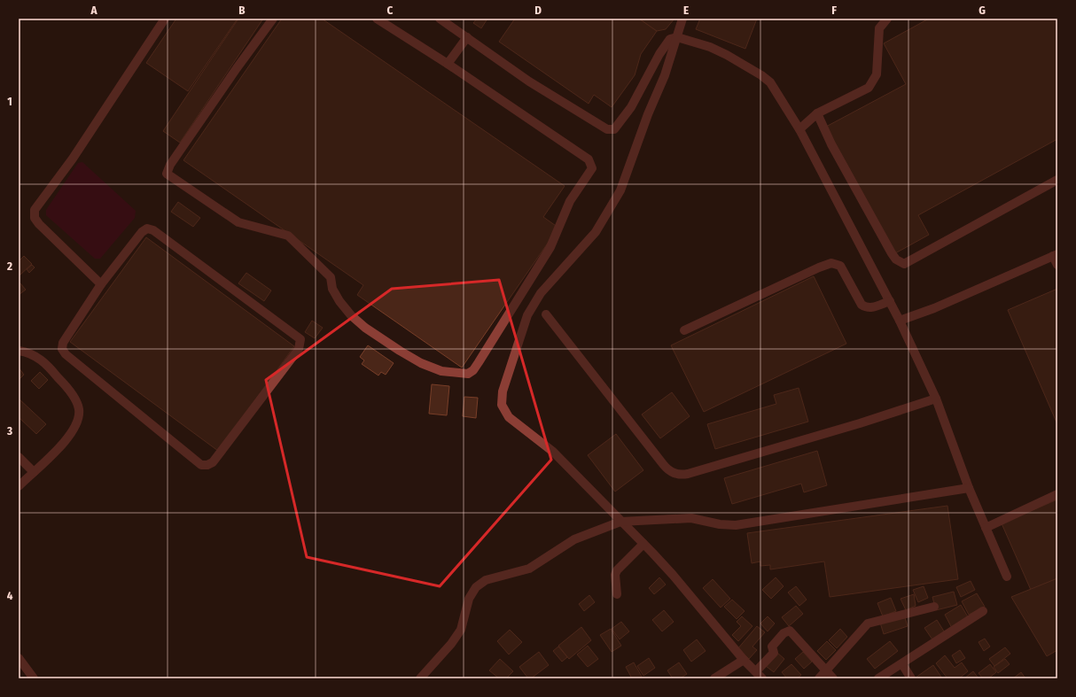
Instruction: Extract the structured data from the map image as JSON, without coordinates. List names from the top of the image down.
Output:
{
  "grid": {
    "columns": [
      "A",
      "B",
      "C",
      "D",
      "E",
      "F",
      "G"
    ],
    "rows": [
      "1",
      "2",
      "3",
      "4"
    ]
  }
}
